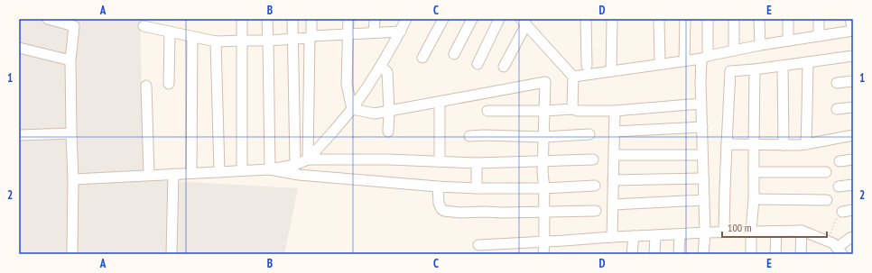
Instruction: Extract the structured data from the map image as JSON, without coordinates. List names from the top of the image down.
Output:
{
  "scale_bar": "100 m",
  "grid": {
    "columns": [
      "A",
      "B",
      "C",
      "D",
      "E"
    ],
    "rows": ["1", "2"]
  }
}
